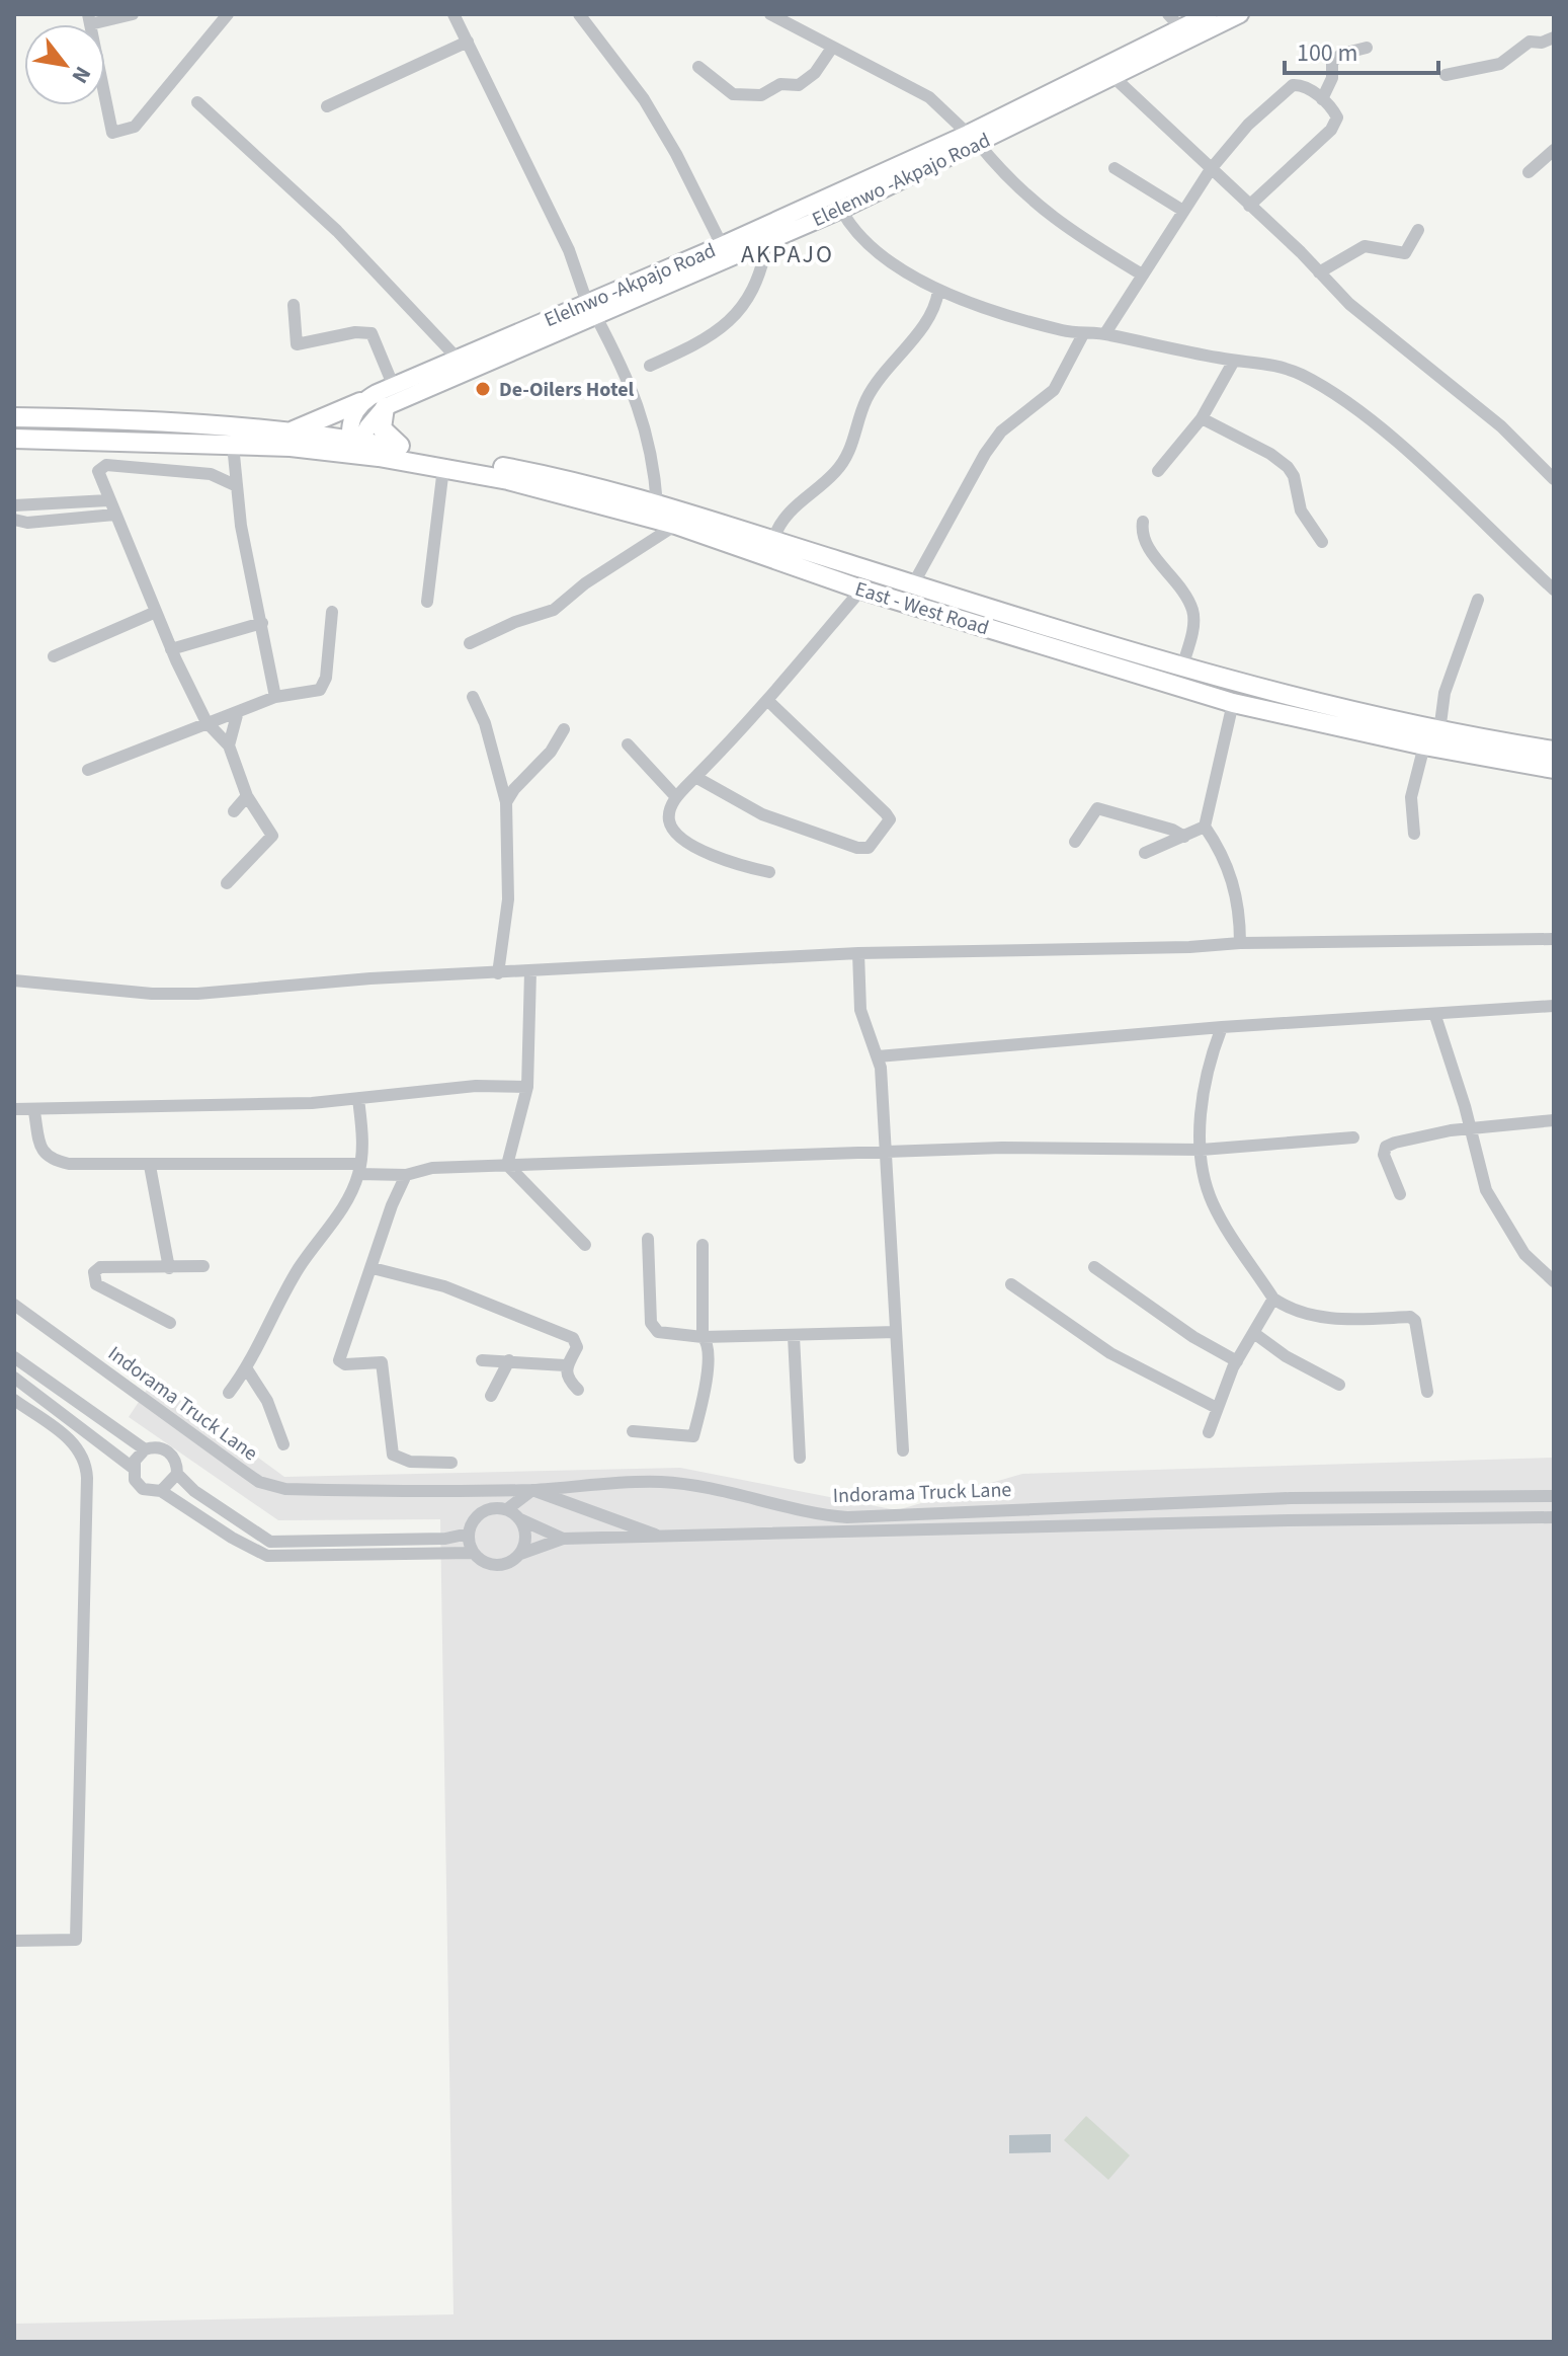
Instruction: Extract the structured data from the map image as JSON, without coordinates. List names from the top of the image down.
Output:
{
  "streets": {
    "main road": ["Elelenwo -Akpajo Road", "Elelnwo -Akpajo Road", "East - West Road"],
    "street": ["Indorama Truck Lane"]
  },
  "crossings": [
    ["Elelenwo -Akpajo Road", "Elelnwo -Akpajo Road"],
    ["Elelenwo -Akpajo Road", "East - West Road"]
  ],
  "districts": ["AKPAJO"],
  "places": ["De-Oilers Hotel"],
  "scale_bar": "100 m",
  "north": "bottom right"
}
